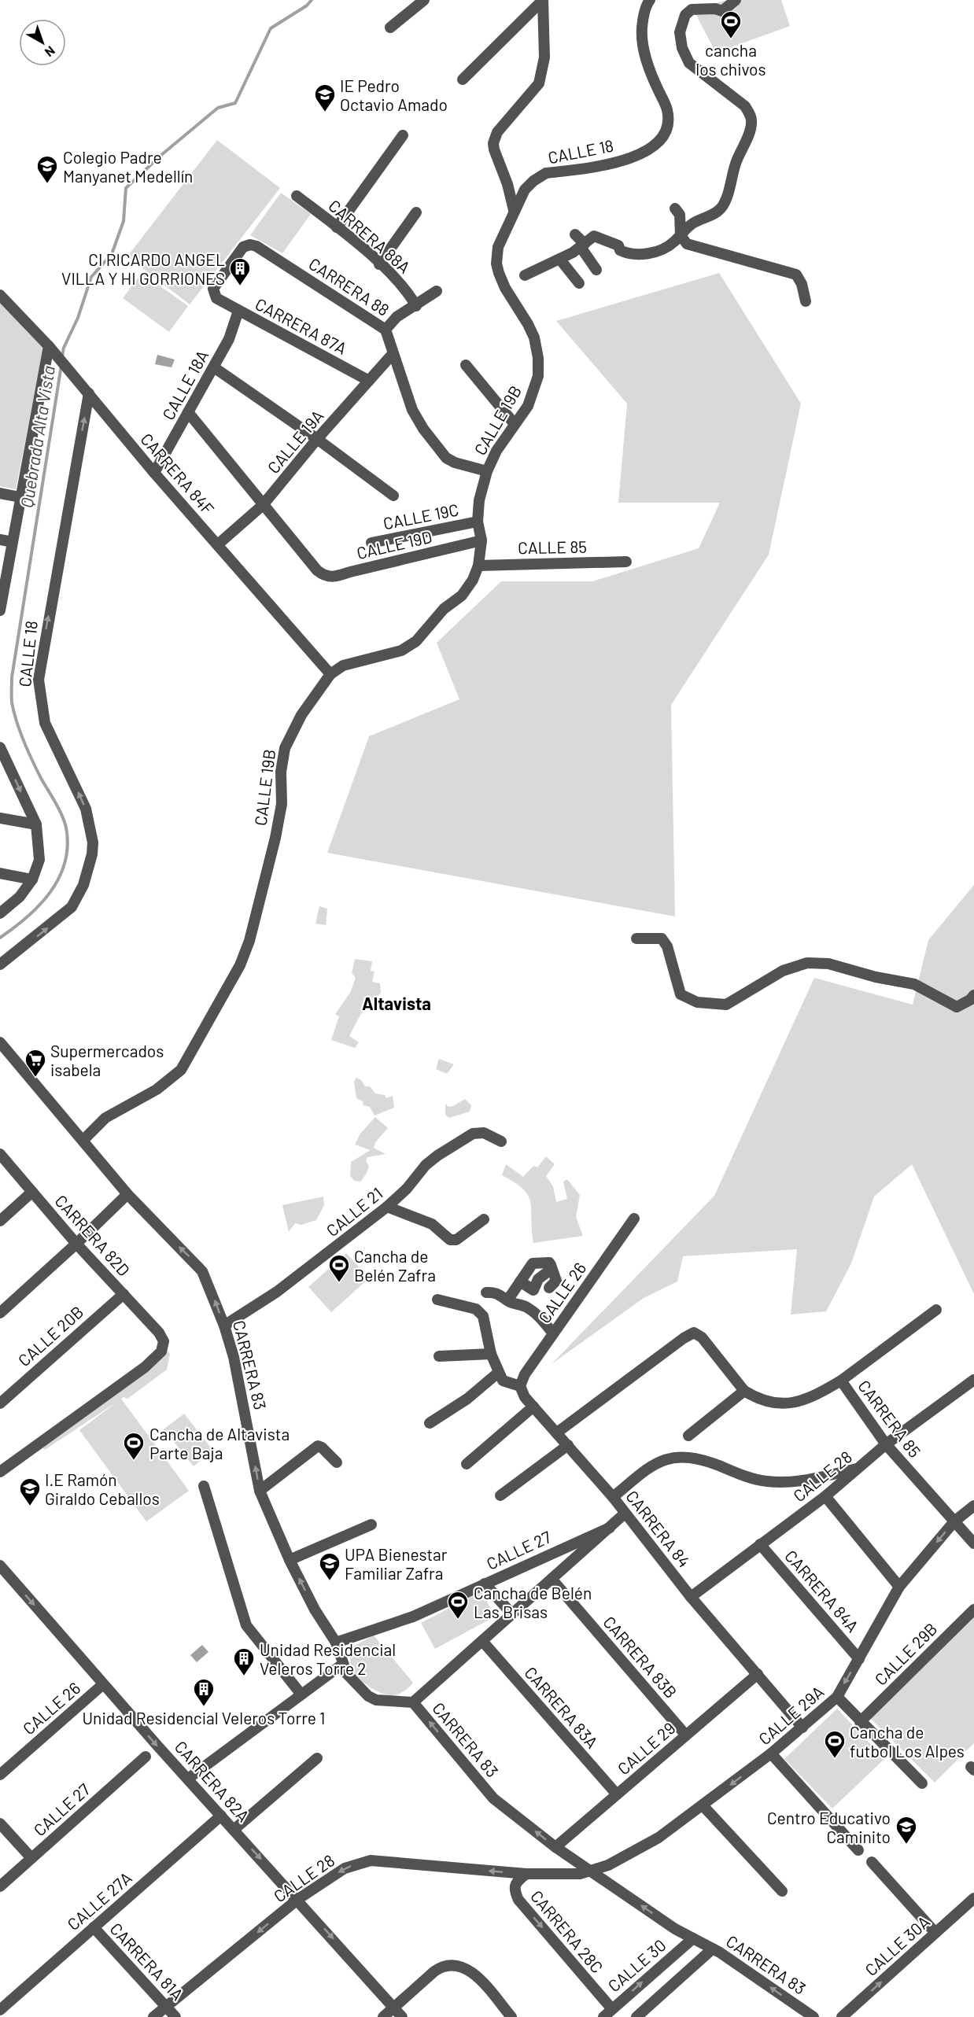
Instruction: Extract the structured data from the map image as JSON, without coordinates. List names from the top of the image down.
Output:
{
  "streets": {
    "street": [
      "CALLE 18",
      "CARRERA 88A",
      "CARRERA 88",
      "CARRERA 87A",
      "CALLE 18A",
      "CALLE 19B",
      "CALLE 19A",
      "CARRERA 84F",
      "CALLE 19C",
      "CALLE 19D",
      "CALLE 85",
      "CALLE 21",
      "CARRERA 82D",
      "CALLE 26",
      "CALLE 20B",
      "CARRERA 83",
      "CARRERA 85",
      "CALLE 28",
      "CARRERA 84",
      "CALLE 27",
      "CARRERA 84A",
      "CALLE 29B",
      "CARRERA 83B",
      "CARRERA 83A",
      "CALLE 29A",
      "CALLE 29",
      "CARRERA 82A",
      "CALLE 27A",
      "CARRERA 28C",
      "CALLE 30A",
      "CARRERA 81A",
      "CALLE 30"
    ]
  },
  "crossings": [
    ["CALLE 18", "CALLE 19B"],
    ["CALLE 18", "CARRERA 84F"],
    ["CARRERA 88", "CARRERA 87A"],
    ["CARRERA 88", "CALLE 19B"],
    ["CARRERA 88", "CALLE 19A"],
    ["CARRERA 87A", "CALLE 18A"],
    ["CARRERA 87A", "CALLE 19A"],
    ["CALLE 18A", "CARRERA 84F"],
    ["CALLE 19B", "CARRERA 84F"],
    ["CALLE 19B", "CALLE 19C"],
    ["CALLE 19B", "CALLE 19D"],
    ["CALLE 19B", "CALLE 85"],
    ["CALLE 19B", "CARRERA 83"],
    ["CALLE 19A", "CARRERA 84F"],
    ["CALLE 19A", "CALLE 19D"],
    ["CALLE 21", "CARRERA 83"],
    ["CARRERA 82D", "CALLE 20B"],
    ["CALLE 26", "CARRERA 84"],
    ["CALLE 26", "CARRERA 82A"],
    ["CARRERA 83", "CALLE 28"],
    ["CARRERA 83", "CALLE 27"],
    ["CARRERA 83", "CALLE 29A"],
    ["CARRERA 83", "CALLE 29"],
    ["CARRERA 83", "CALLE 30"],
    ["CARRERA 85", "CALLE 28"],
    ["CARRERA 85", "CALLE 29A"],
    ["CALLE 28", "CARRERA 84"],
    ["CALLE 28", "CARRERA 84A"],
    ["CALLE 28", "CALLE 29A"],
    ["CALLE 28", "CARRERA 82A"],
    ["CALLE 28", "CARRERA 28C"],
    ["CALLE 28", "CARRERA 81A"],
    ["CARRERA 84", "CALLE 29A"],
    ["CARRERA 84", "CALLE 29"],
    ["CARRERA 84A", "CALLE 29A"],
    ["CARRERA 83B", "CALLE 29"],
    ["CARRERA 83A", "CALLE 29"],
    ["CARRERA 82A", "CALLE 27A"],
    ["CALLE 27A", "CARRERA 81A"],
    ["CARRERA 28C", "CALLE 30"]
  ],
  "one_way": [
    "CARRERA 83",
    "CALLE 28",
    "CALLE 29A",
    "CARRERA 82A",
    "CARRERA 28C",
    "CALLE 30A"
  ],
  "districts": ["Altavista"],
  "water": ["Quebrada Alta Vista"],
  "places": {
    "sports": [
      "cancha los chivos",
      "Cancha de Belén Zafra",
      "Cancha de Altavista Parte Baja",
      "Cancha de Belén Las Brisas",
      "Cancha de futbol Los Alpes"
    ],
    "school or university": [
      "IE Pedro Octavio Amado",
      "Colegio Padre Manyanet Medellín",
      "I.E Ramón Giraldo Ceballos",
      "UPA Bienestar Familiar Zafra",
      "Centro Educativo Caminito"
    ],
    "building": ["CI RICARDO ANGEL VILLA Y HI GORRIONES", "Unidad Residencial Veleros Torre 2", "Unidad Residencial Veleros Torre 1"],
    "supermarket": ["Supermercados isabela"]
  },
  "north": "bottom right"
}
